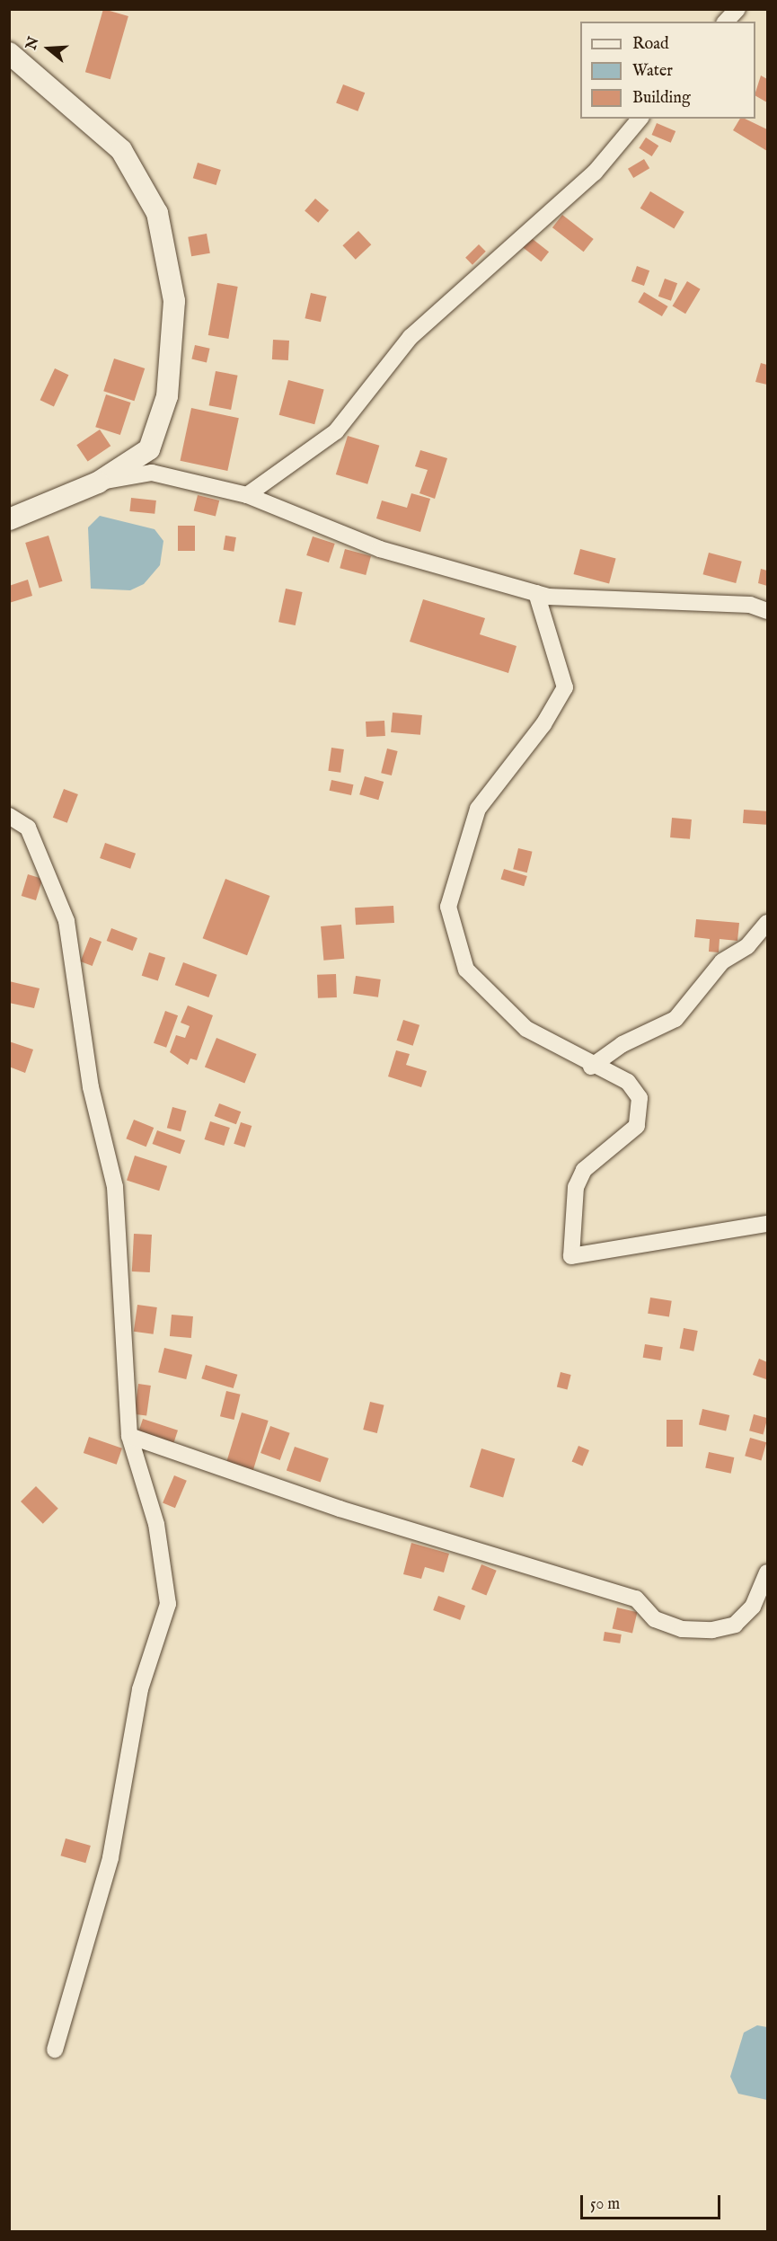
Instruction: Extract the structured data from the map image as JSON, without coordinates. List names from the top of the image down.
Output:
{
  "legend": ["Road", "Water", "Building"],
  "scale_bar": "50 m",
  "north": "left"
}
